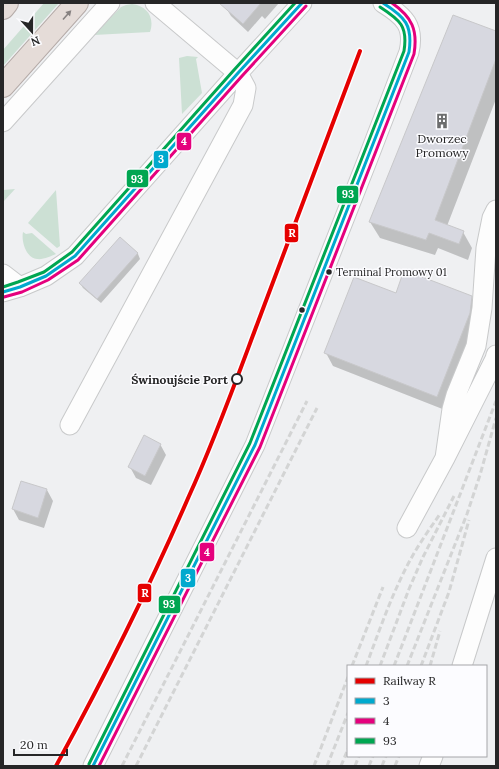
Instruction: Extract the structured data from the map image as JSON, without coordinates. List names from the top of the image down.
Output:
{
  "places": {
    "building": ["Dworzec Promowy"],
    "other": ["Terminal Promowy 01", "Świnoujście Port"]
  },
  "lines": [
    "transit line 3",
    "transit line 4",
    "transit line 93",
    "rail line R"
  ],
  "legend": [
    "Railway R",
    "3",
    "4",
    "93"
  ],
  "scale_bar": "20 m",
  "north": "bottom"
}
